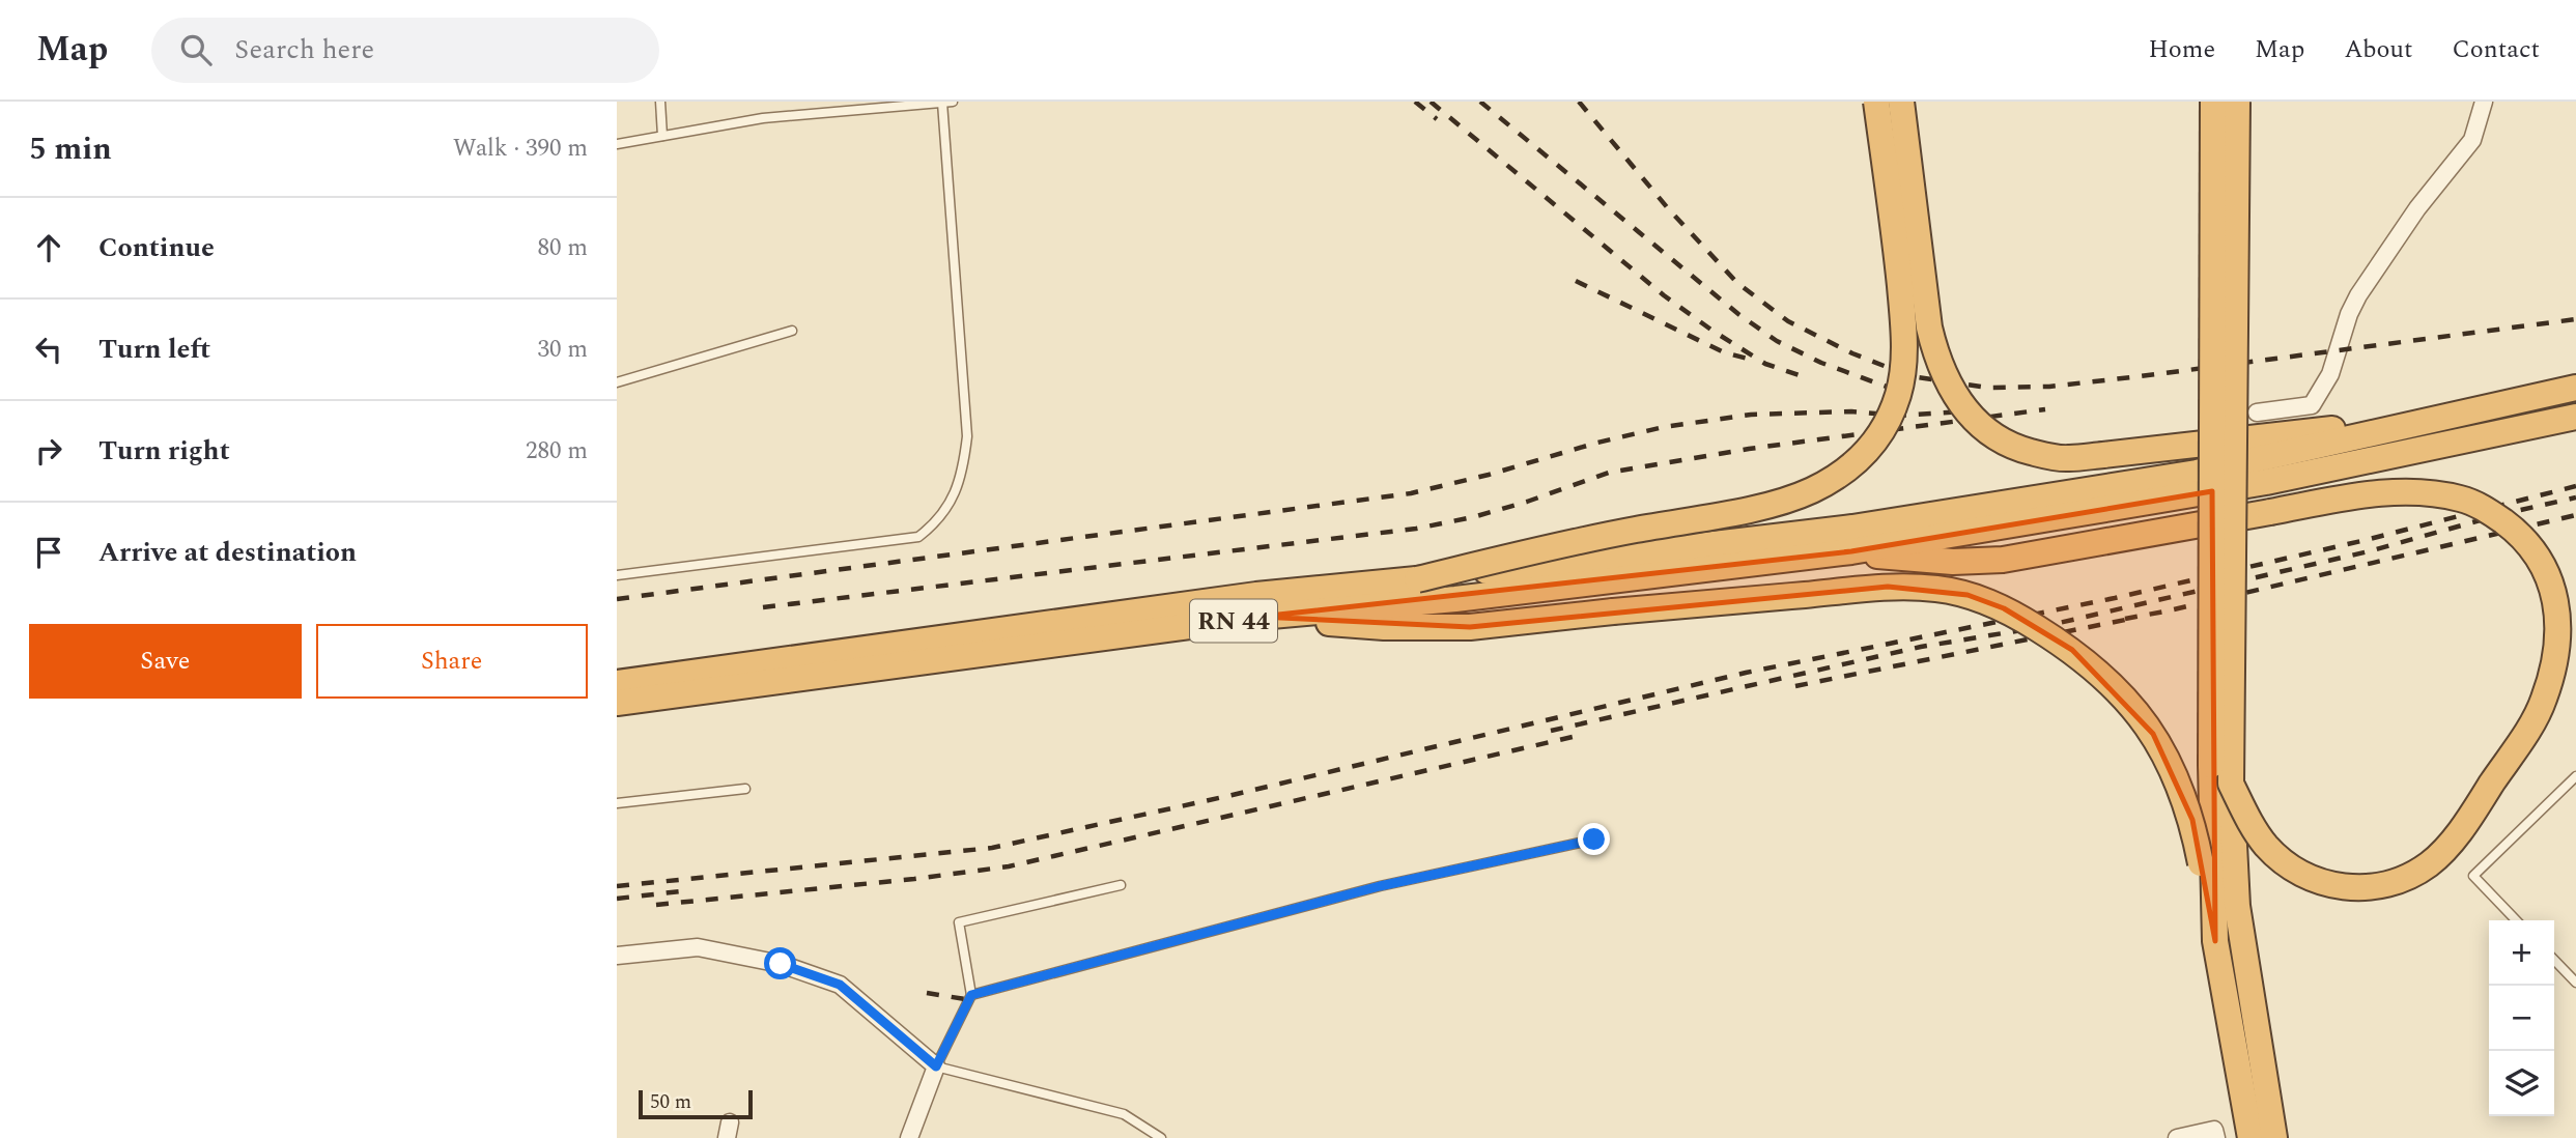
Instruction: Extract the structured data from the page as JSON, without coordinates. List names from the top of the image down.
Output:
{
  "streets": {
    "highway": ["RN 44"]
  },
  "scale_bar": "50 m",
  "page": {
    "header": "Map",
    "search": "Search here",
    "nav": [
      "Home",
      "Map",
      "About",
      "Contact"
    ],
    "heading": ["5 min", "Walk · 390 m"],
    "list": [
      ["Continue", "80 m"],
      ["Turn left", "30 m"],
      ["Turn right", "280 m"],
      "Arrive at destination"
    ],
    "buttons": ["Save", "Share"],
    "map_buttons": ["+", "−"],
    "scale": "50 m"
  }
}
